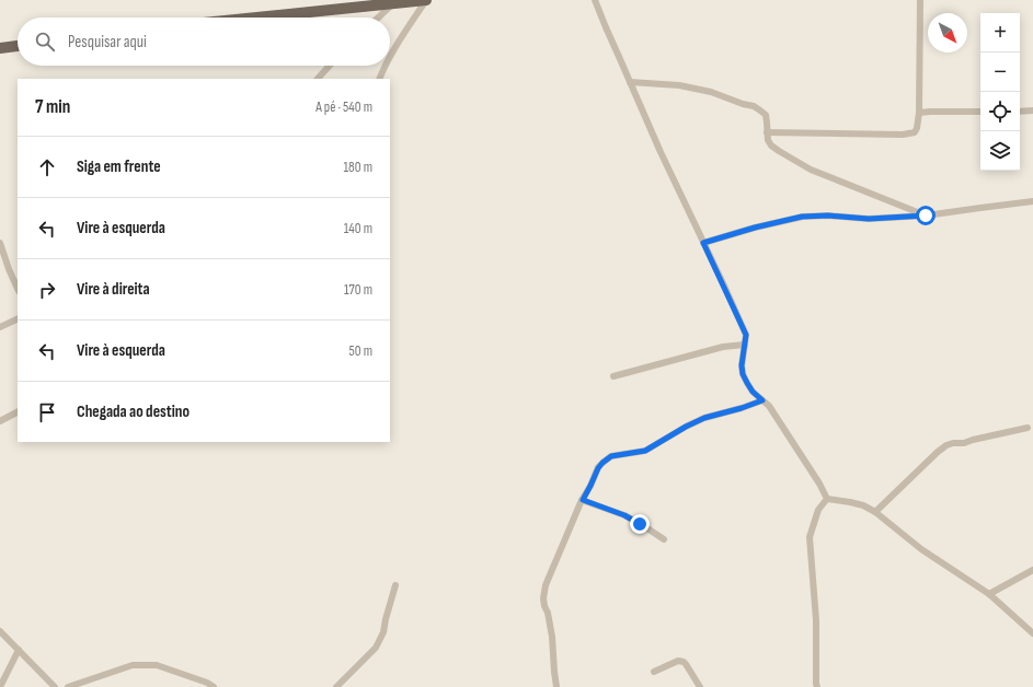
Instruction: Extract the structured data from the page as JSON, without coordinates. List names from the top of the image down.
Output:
{
  "north": "bottom right",
  "page": {
    "map_buttons": ["+", "−"],
    "search": "Pesquisar aqui",
    "heading": ["7 min", "A pé · 540 m"],
    "list": [
      ["Siga em frente", "180 m"],
      ["Vire à esquerda", "140 m"],
      ["Vire à direita", "170 m"],
      ["Vire à esquerda", "50 m"],
      "Chegada ao destino"
    ]
  }
}
